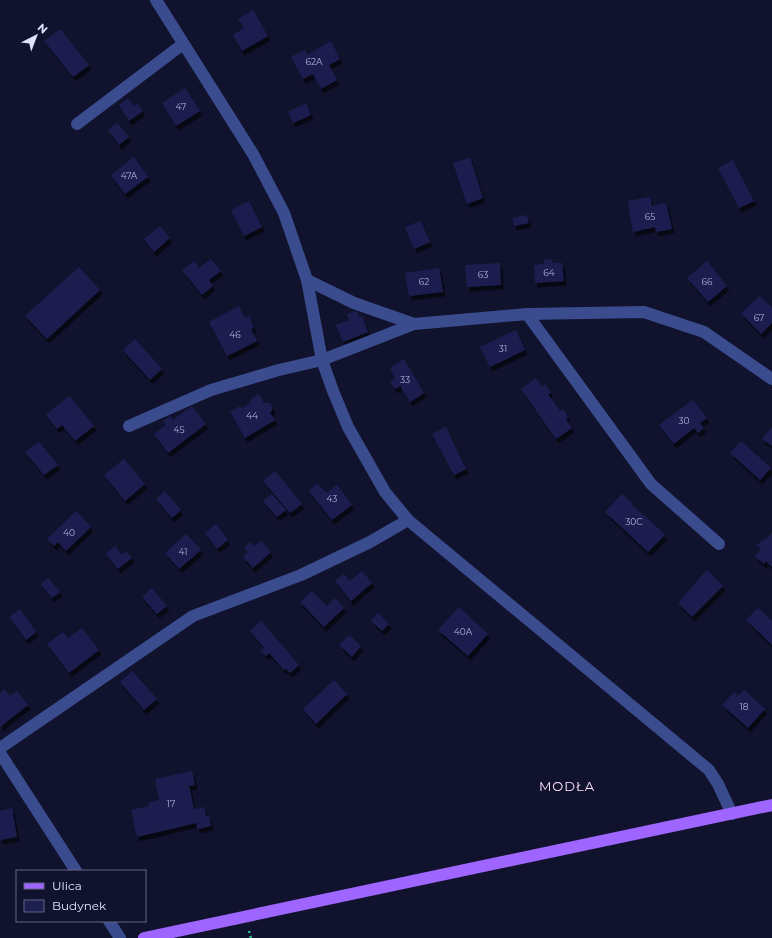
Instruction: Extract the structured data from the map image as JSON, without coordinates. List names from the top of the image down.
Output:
{
  "districts": ["MODŁA"],
  "house_numbers": [
    "62A",
    "47",
    "47A",
    "65",
    "64",
    "63",
    "62",
    "66",
    "67",
    "46",
    "31",
    "33",
    "44",
    "30",
    "45",
    "43",
    "30C",
    "40",
    "41",
    "40A",
    "18",
    "17"
  ],
  "legend": ["Ulica", "Budynek"],
  "north": "top right"
}
